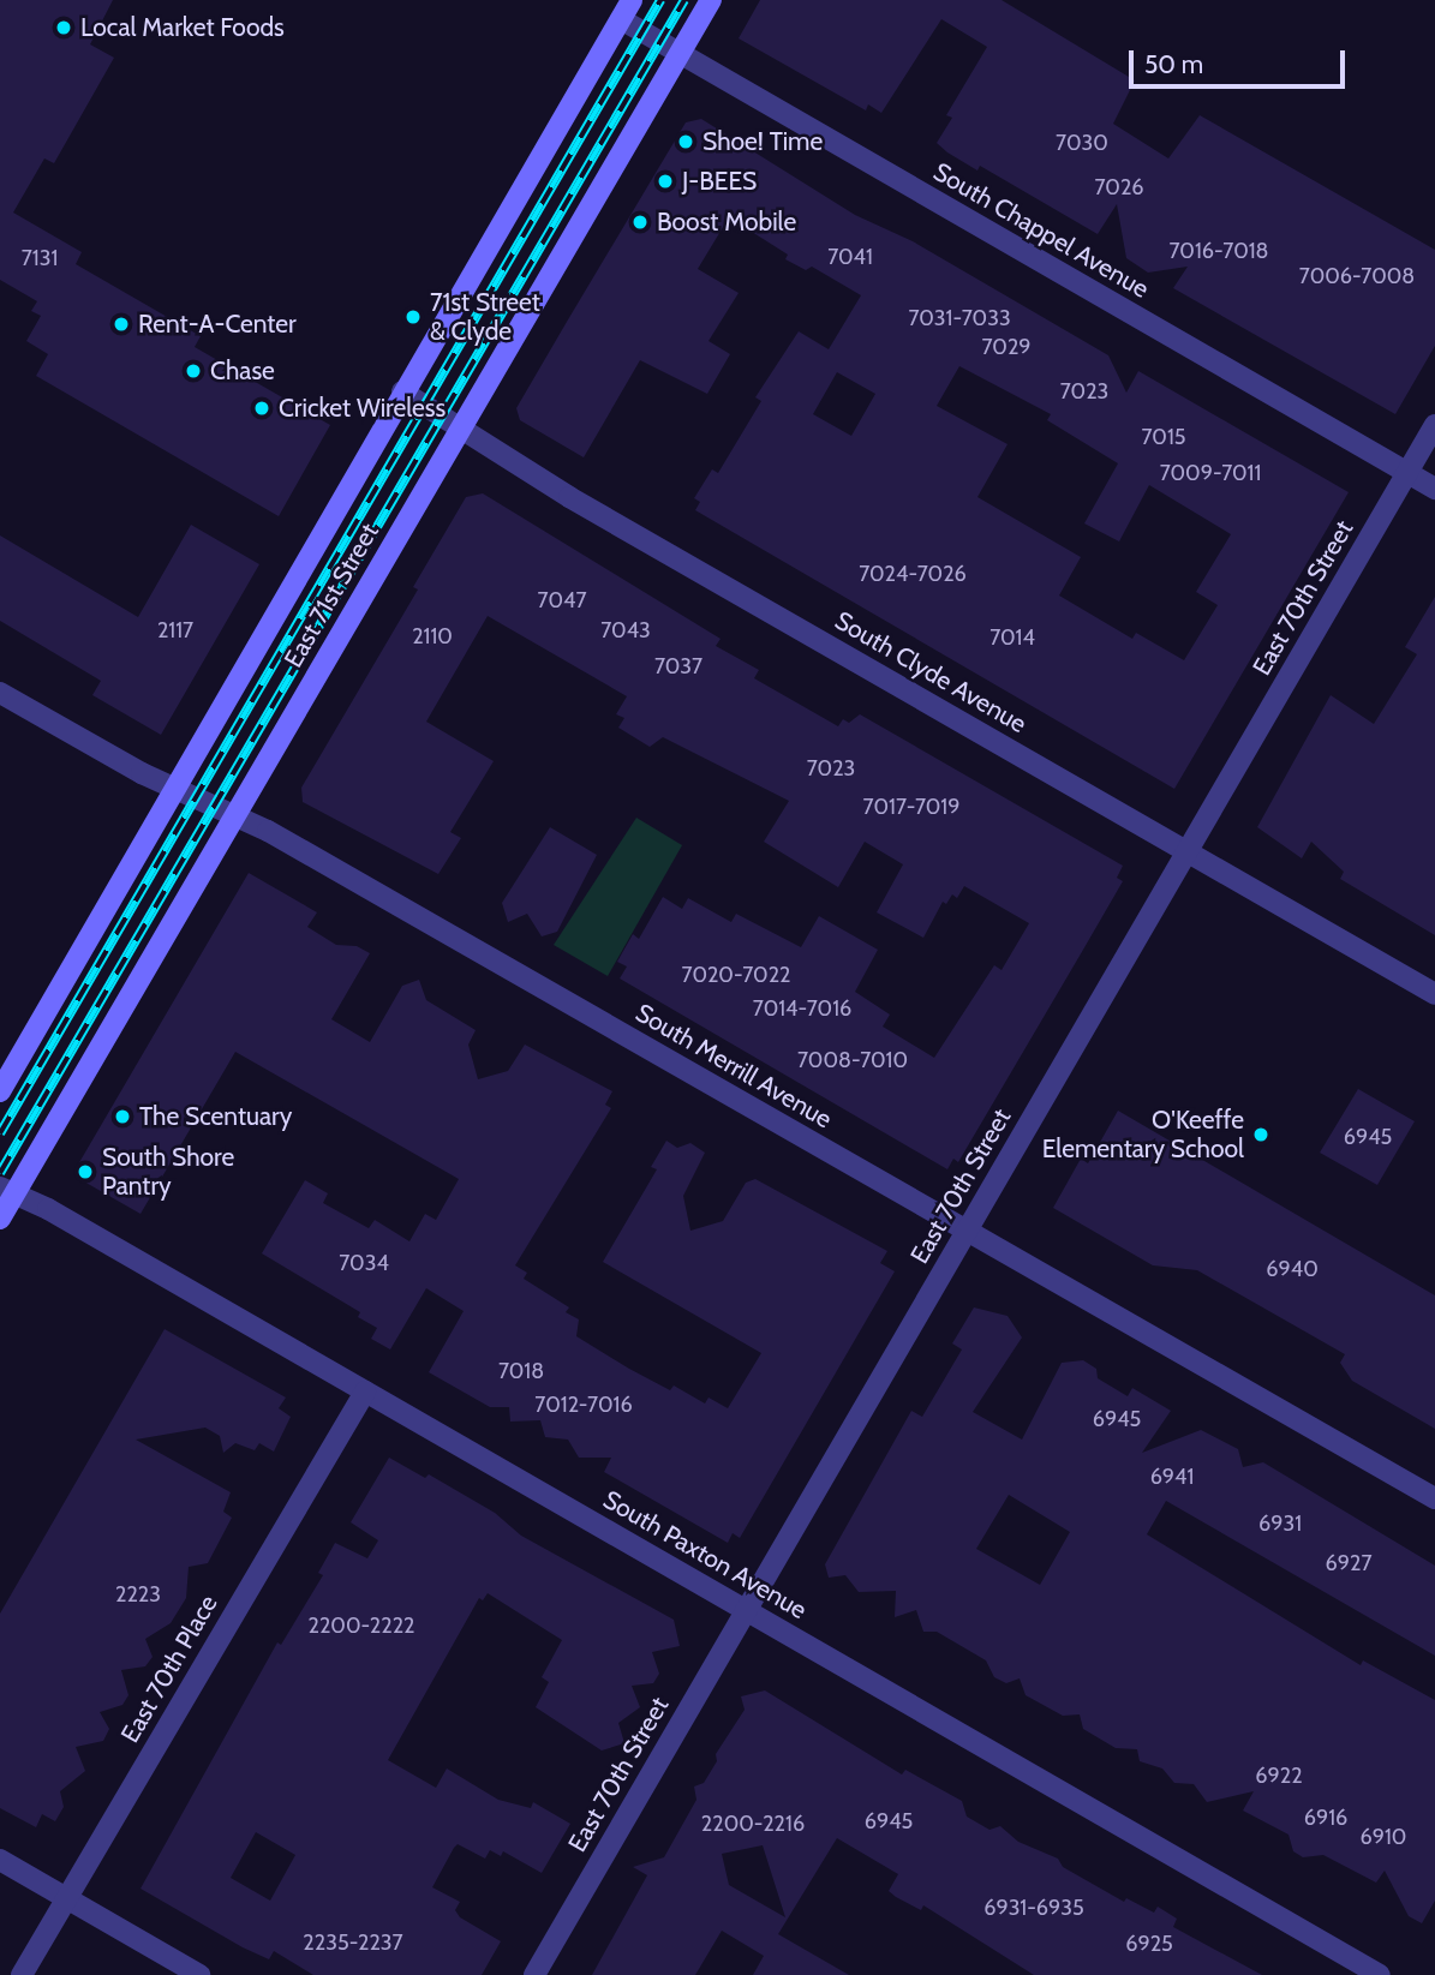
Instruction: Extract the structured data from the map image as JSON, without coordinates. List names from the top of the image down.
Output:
{
  "streets": {
    "main road": ["East 71st Street"],
    "street": [
      "South Chappel Avenue",
      "East 70th Street",
      "South Clyde Avenue",
      "South Merrill Avenue",
      "South Paxton Avenue",
      "East 70th Place"
    ]
  },
  "crossings": [
    ["South Chappel Avenue", "East 71st Street"],
    ["South Chappel Avenue", "East 70th Street"],
    ["East 71st Street", "South Clyde Avenue"],
    ["East 71st Street", "South Merrill Avenue"],
    ["East 71st Street", "South Paxton Avenue"],
    ["East 70th Street", "South Clyde Avenue"],
    ["East 70th Street", "South Merrill Avenue"],
    ["East 70th Street", "South Paxton Avenue"],
    ["South Paxton Avenue", "East 70th Place"]
  ],
  "places": [
    "Local Market Foods",
    "Shoe! Time",
    "J-BEES",
    "Boost Mobile",
    "71st Street & Clyde",
    "Rent-A-Center",
    "Chase",
    "Cricket Wireless",
    "The Scentuary",
    "O'Keeffe Elementary School",
    "South Shore Pantry"
  ],
  "house_numbers": [
    "7030",
    "7026",
    "7016-7018",
    "7041",
    "7131",
    "7006-7008",
    "7031-7033",
    "7029",
    "7023",
    "7015",
    "7009-7011",
    "7024-7026",
    "7047",
    "2117",
    "7043",
    "2110",
    "7014",
    "7037",
    "7023",
    "7017-7019",
    "7020-7022",
    "7014-7016",
    "7008-7010",
    "6945",
    "7034",
    "6940",
    "7018",
    "7012-7016",
    "6945",
    "6941",
    "6931",
    "6927",
    "2223",
    "2200-2222",
    "6922",
    "6916",
    "6945",
    "2200-2216",
    "6910",
    "6931-6935",
    "2235-2237",
    "6925"
  ],
  "scale_bar": "50 m"
}
